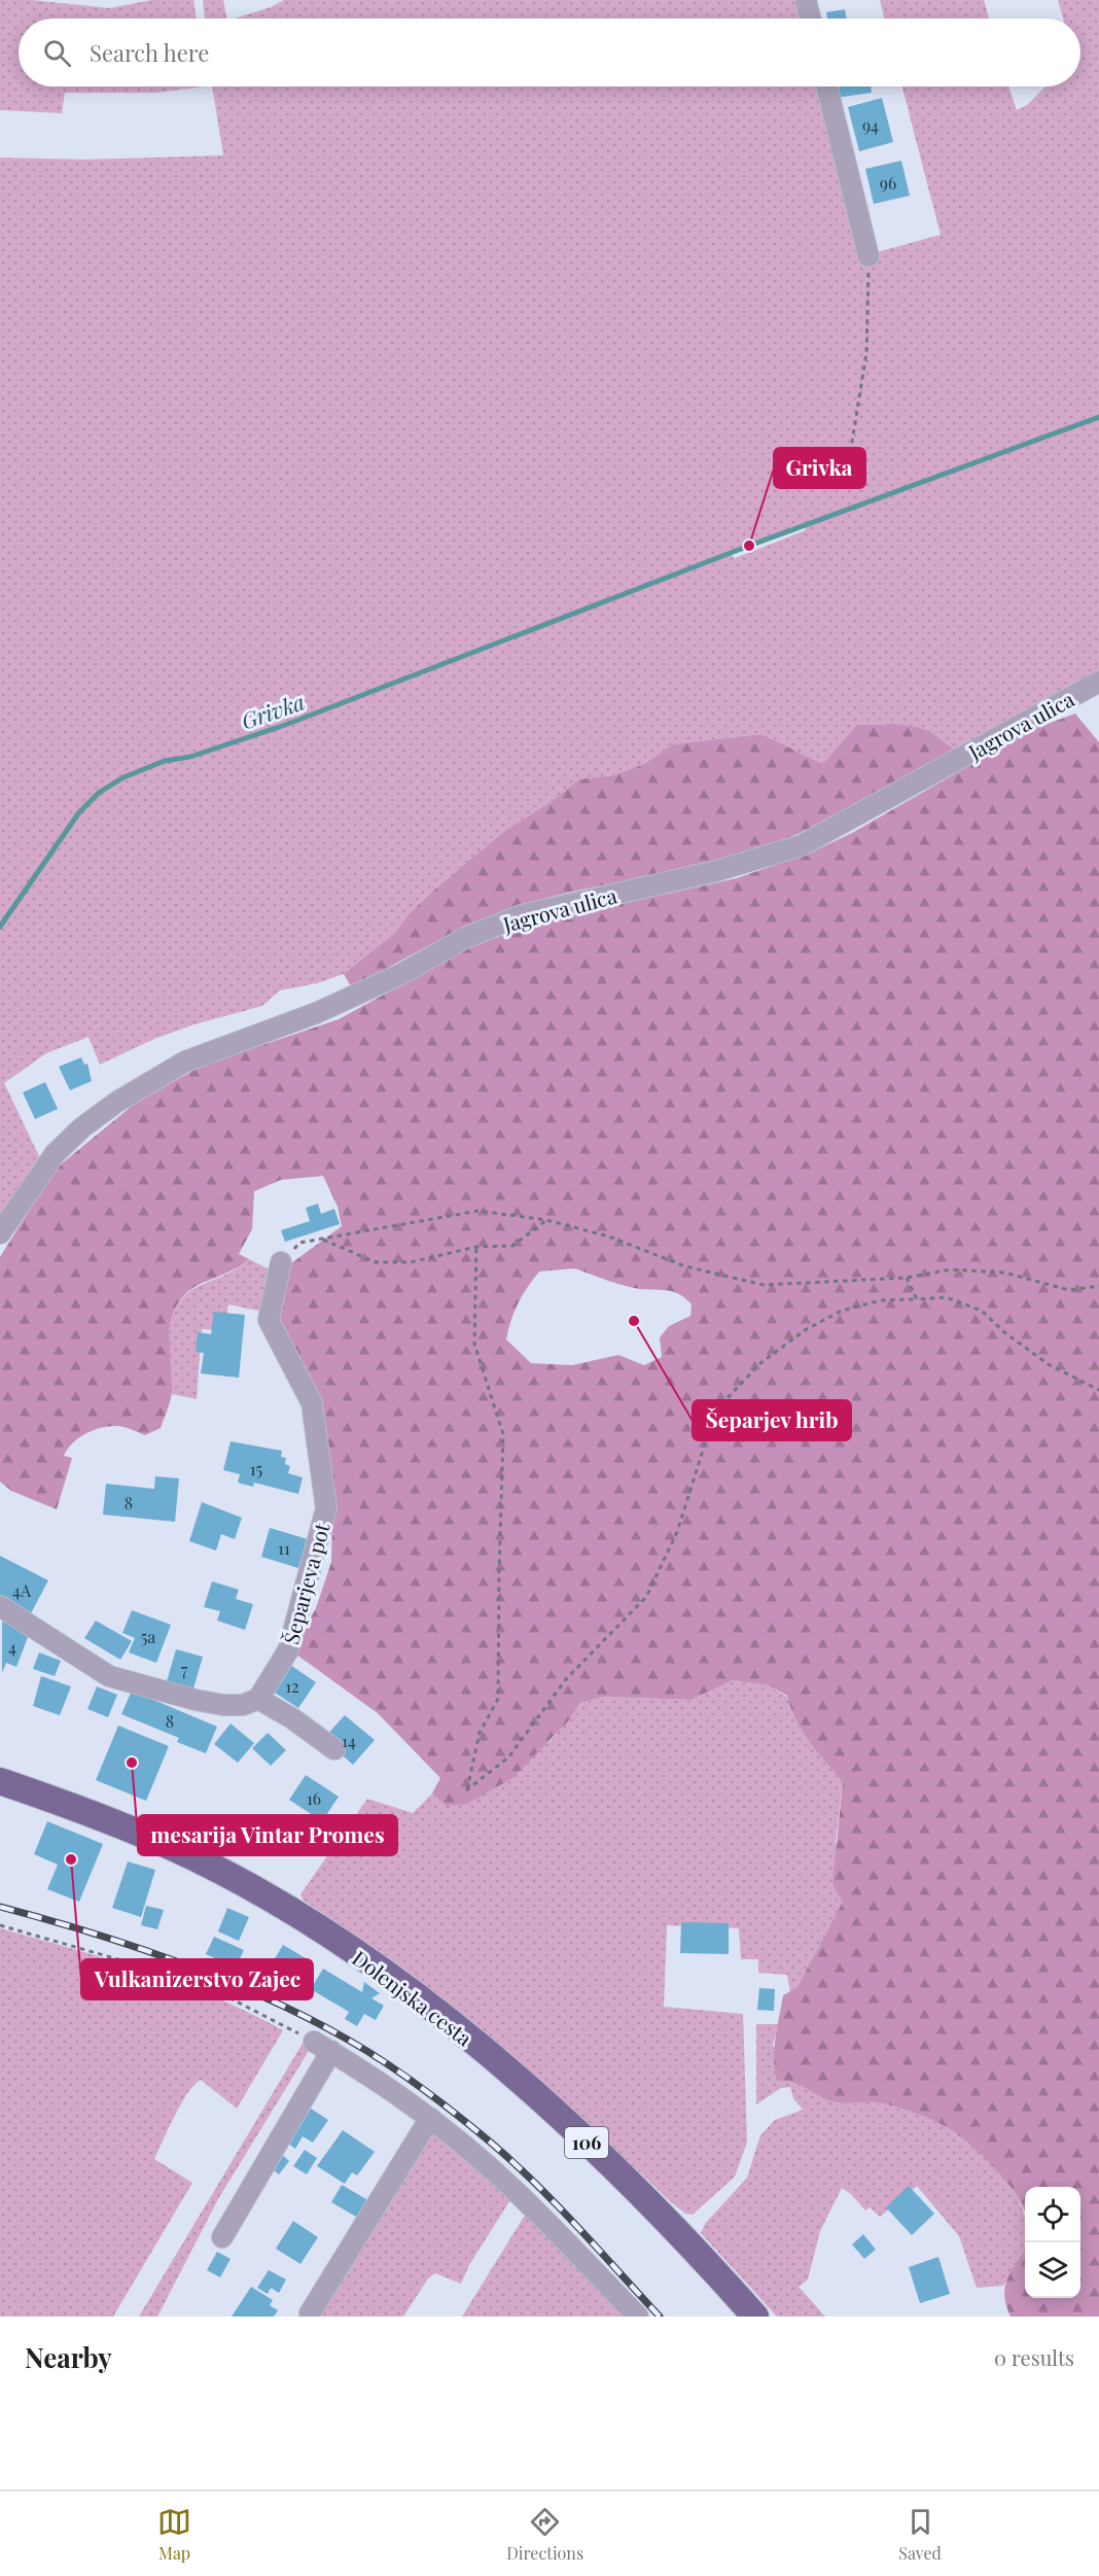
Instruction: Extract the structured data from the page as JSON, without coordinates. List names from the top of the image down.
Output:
{
  "streets": {
    "main road": ["Dolenjska cesta", "106"],
    "street": ["Jagrova ulica", "Šeparjeva pot"]
  },
  "water": ["Grivka"],
  "places": [
    "Grivka",
    "Šeparjev hrib",
    "mesarija Vintar Promes",
    "Vulkanizerstvo Zajec"
  ],
  "house_numbers": [
    "94",
    "96",
    "15",
    "8",
    "11",
    "4A",
    "5a",
    "4",
    "7",
    "12",
    "8",
    "14",
    "16"
  ],
  "page": {
    "search": "Search here",
    "heading": ["Nearby", "0 results"],
    "nav": ["Map", "Directions", "Saved"]
  }
}
